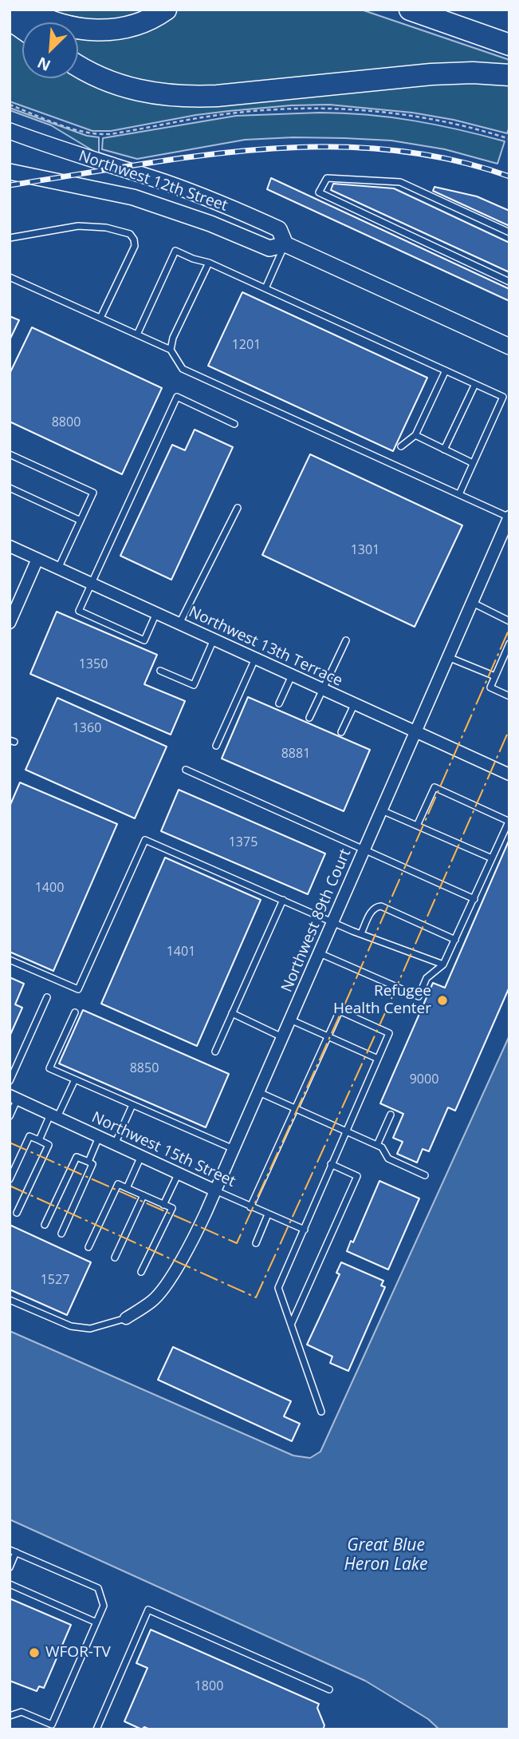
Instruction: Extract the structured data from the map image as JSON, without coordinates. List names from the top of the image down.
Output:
{
  "streets": {
    "main road": ["Northwest 12th Street"],
    "street": ["Northwest 13th Terrace", "Northwest 89th Court", "Northwest 15th Street"]
  },
  "crossings": [
    ["Northwest 13th Terrace", "Northwest 89th Court"],
    ["Northwest 89th Court", "Northwest 15th Street"]
  ],
  "water": ["Great Blue Heron Lake"],
  "places": ["Refugee Health Center", "WFOR-TV"],
  "house_numbers": [
    "1201",
    "8800",
    "1301",
    "1350",
    "1360",
    "8881",
    "1375",
    "1400",
    "1401",
    "8850",
    "9000",
    "1527",
    "1800"
  ],
  "north": "bottom left"
}
